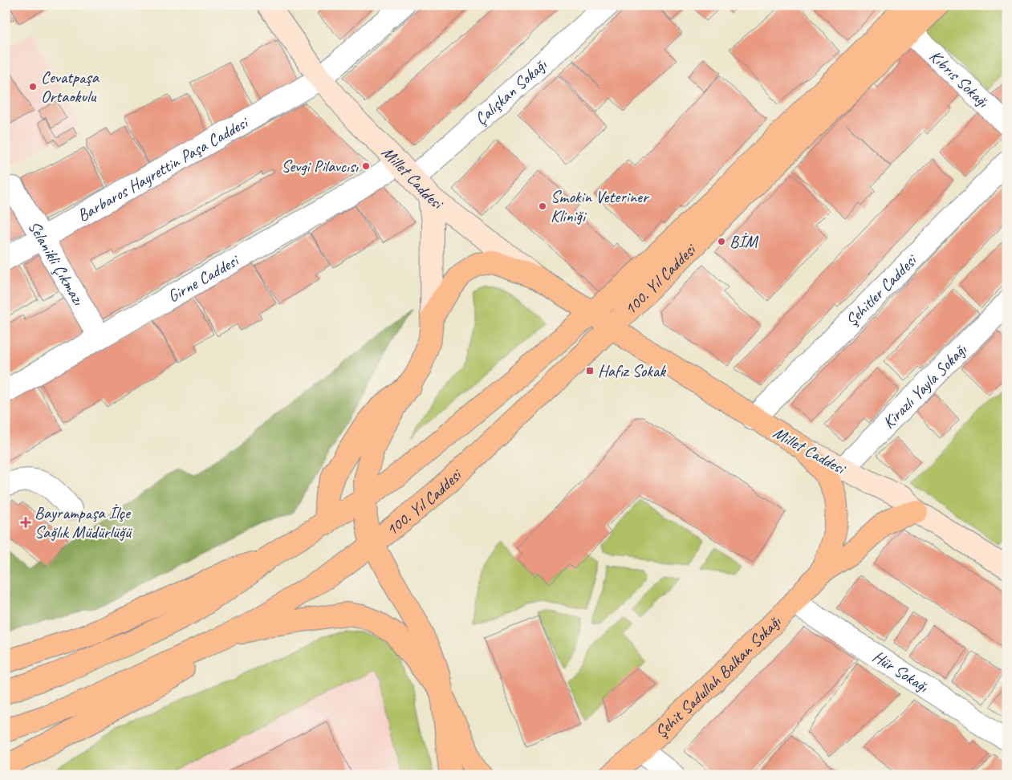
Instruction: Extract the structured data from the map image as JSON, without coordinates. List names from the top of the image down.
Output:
{
  "streets": {
    "main road": ["Millet Caddesi", "100. Yıl Caddesi", "Şehit Sadullah Balkan Sokağı"],
    "street": [
      "Kıbrıs Sokağı",
      "Çalışkan Sokağı",
      "Barbaros Hayrettin Paşa Caddesi",
      "Selanikli Çıkmazı",
      "Girne Caddesi",
      "Şehitler Caddesi",
      "Kirazlı Yayla Sokağı",
      "Hür Sokağı"
    ]
  },
  "crossings": [
    ["Kıbrıs Sokağı", "100. Yıl Caddesi"],
    ["Çalışkan Sokağı", "Millet Caddesi"],
    ["Çalışkan Sokağı", "Girne Caddesi"],
    ["Barbaros Hayrettin Paşa Caddesi", "Millet Caddesi"],
    ["Barbaros Hayrettin Paşa Caddesi", "Selanikli Çıkmazı"],
    ["Millet Caddesi", "Girne Caddesi"],
    ["Millet Caddesi", "100. Yıl Caddesi"],
    ["Millet Caddesi", "Şehitler Caddesi"],
    ["Millet Caddesi", "Kirazlı Yayla Sokağı"],
    ["Millet Caddesi", "Şehit Sadullah Balkan Sokağı"],
    ["Selanikli Çıkmazı", "Girne Caddesi"],
    ["Hür Sokağı", "Şehit Sadullah Balkan Sokağı"]
  ],
  "places": {
    "other": [
      "Cevatpaşa Ortaokulu",
      "Sevgi Pilavcısı",
      "Smokin Veteriner Kliniği",
      "BİM"
    ],
    "transit": ["Hafız Sokak"],
    "health": ["Bayrampaşa İlçe Sağlık Müdürlüğü"]
  }
}
